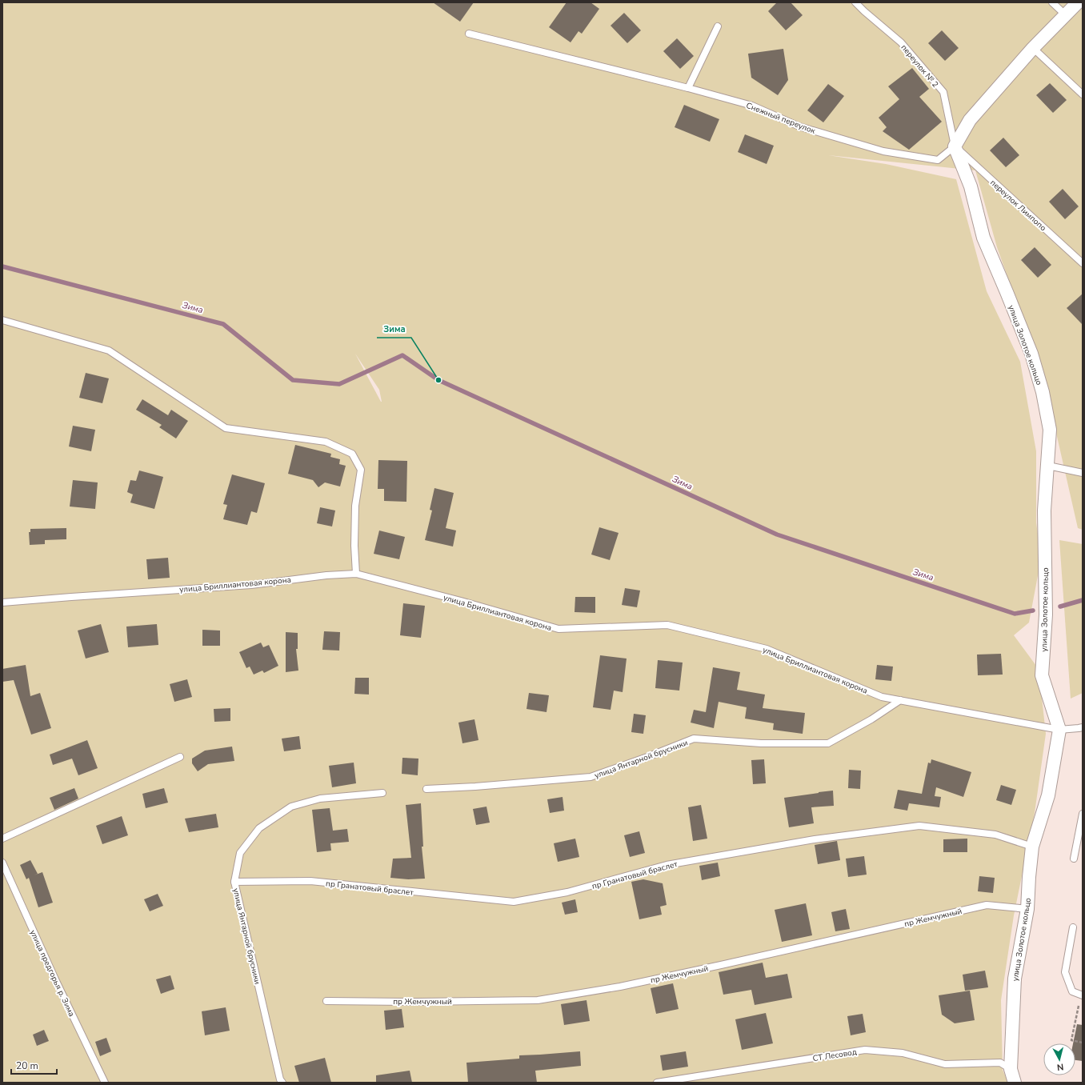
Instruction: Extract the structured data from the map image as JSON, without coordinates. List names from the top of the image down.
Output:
{
  "streets": {
    "street": ["улица Золотое кольцо"],
    "lane": [
      "переулок № 2",
      "Снежный переулок",
      "переулок Лимпопо",
      "улица Бриллиантовая корона",
      "улица Янтарной брусники",
      "пр Гранатовый браслет",
      "пр Жемчужный",
      "улица предгорья р. Зима",
      "СТ Лесовод"
    ]
  },
  "crossings": [
    ["переулок № 2", "Снежный переулок"],
    ["переулок № 2", "переулок Лимпопо"],
    ["переулок № 2", "улица Золотое кольцо"],
    ["Снежный переулок", "переулок Лимпопо"],
    ["Снежный переулок", "улица Золотое кольцо"],
    ["переулок Лимпопо", "улица Золотое кольцо"],
    ["улица Золотое кольцо", "улица Бриллиантовая корона"],
    ["улица Золотое кольцо", "пр Гранатовый браслет"],
    ["улица Золотое кольцо", "пр Жемчужный"],
    ["улица Золотое кольцо", "СТ Лесовод"],
    ["улица Бриллиантовая корона", "улица Янтарной брусники"],
    ["улица Янтарной брусники", "пр Гранатовый браслет"]
  ],
  "water": ["Зима"],
  "places": ["Зима"],
  "scale_bar": "20 m",
  "north": "bottom"
}
